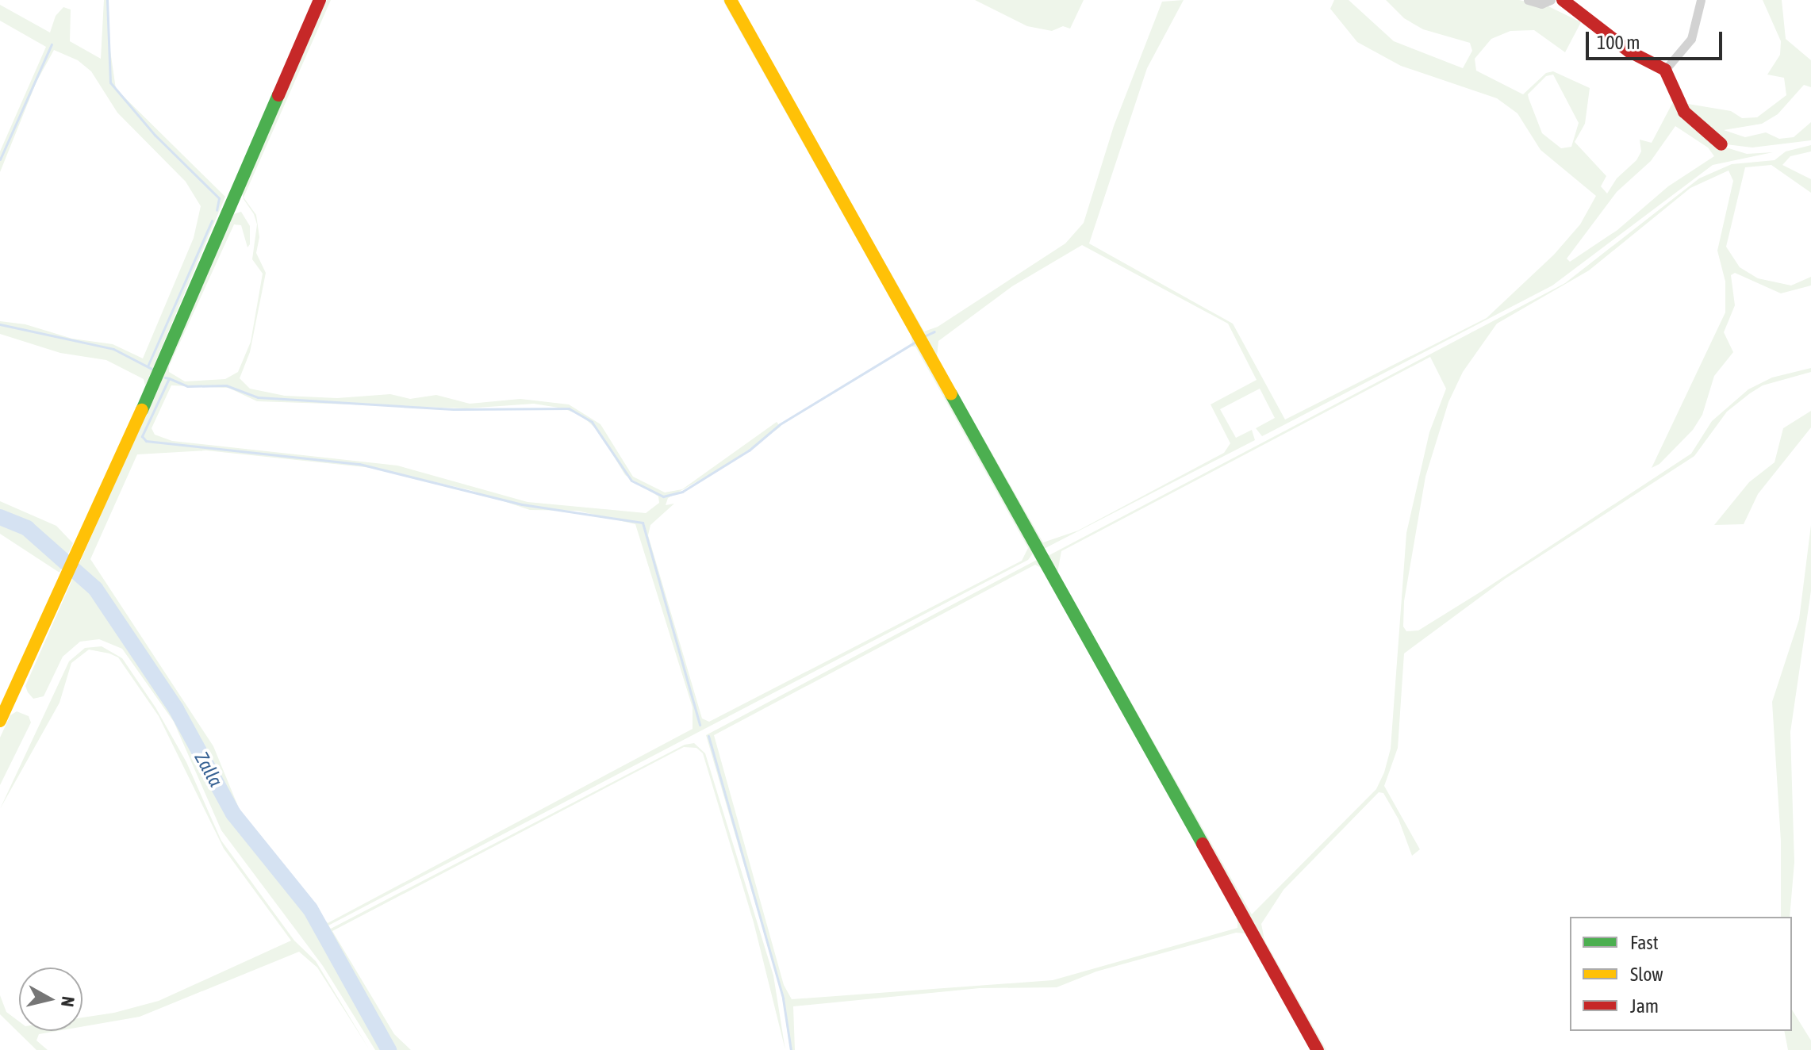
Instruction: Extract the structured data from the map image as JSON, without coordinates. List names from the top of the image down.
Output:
{
  "water": ["Zalla"],
  "legend": ["Fast", "Slow", "Jam"],
  "scale_bar": "100 m",
  "north": "right"
}
